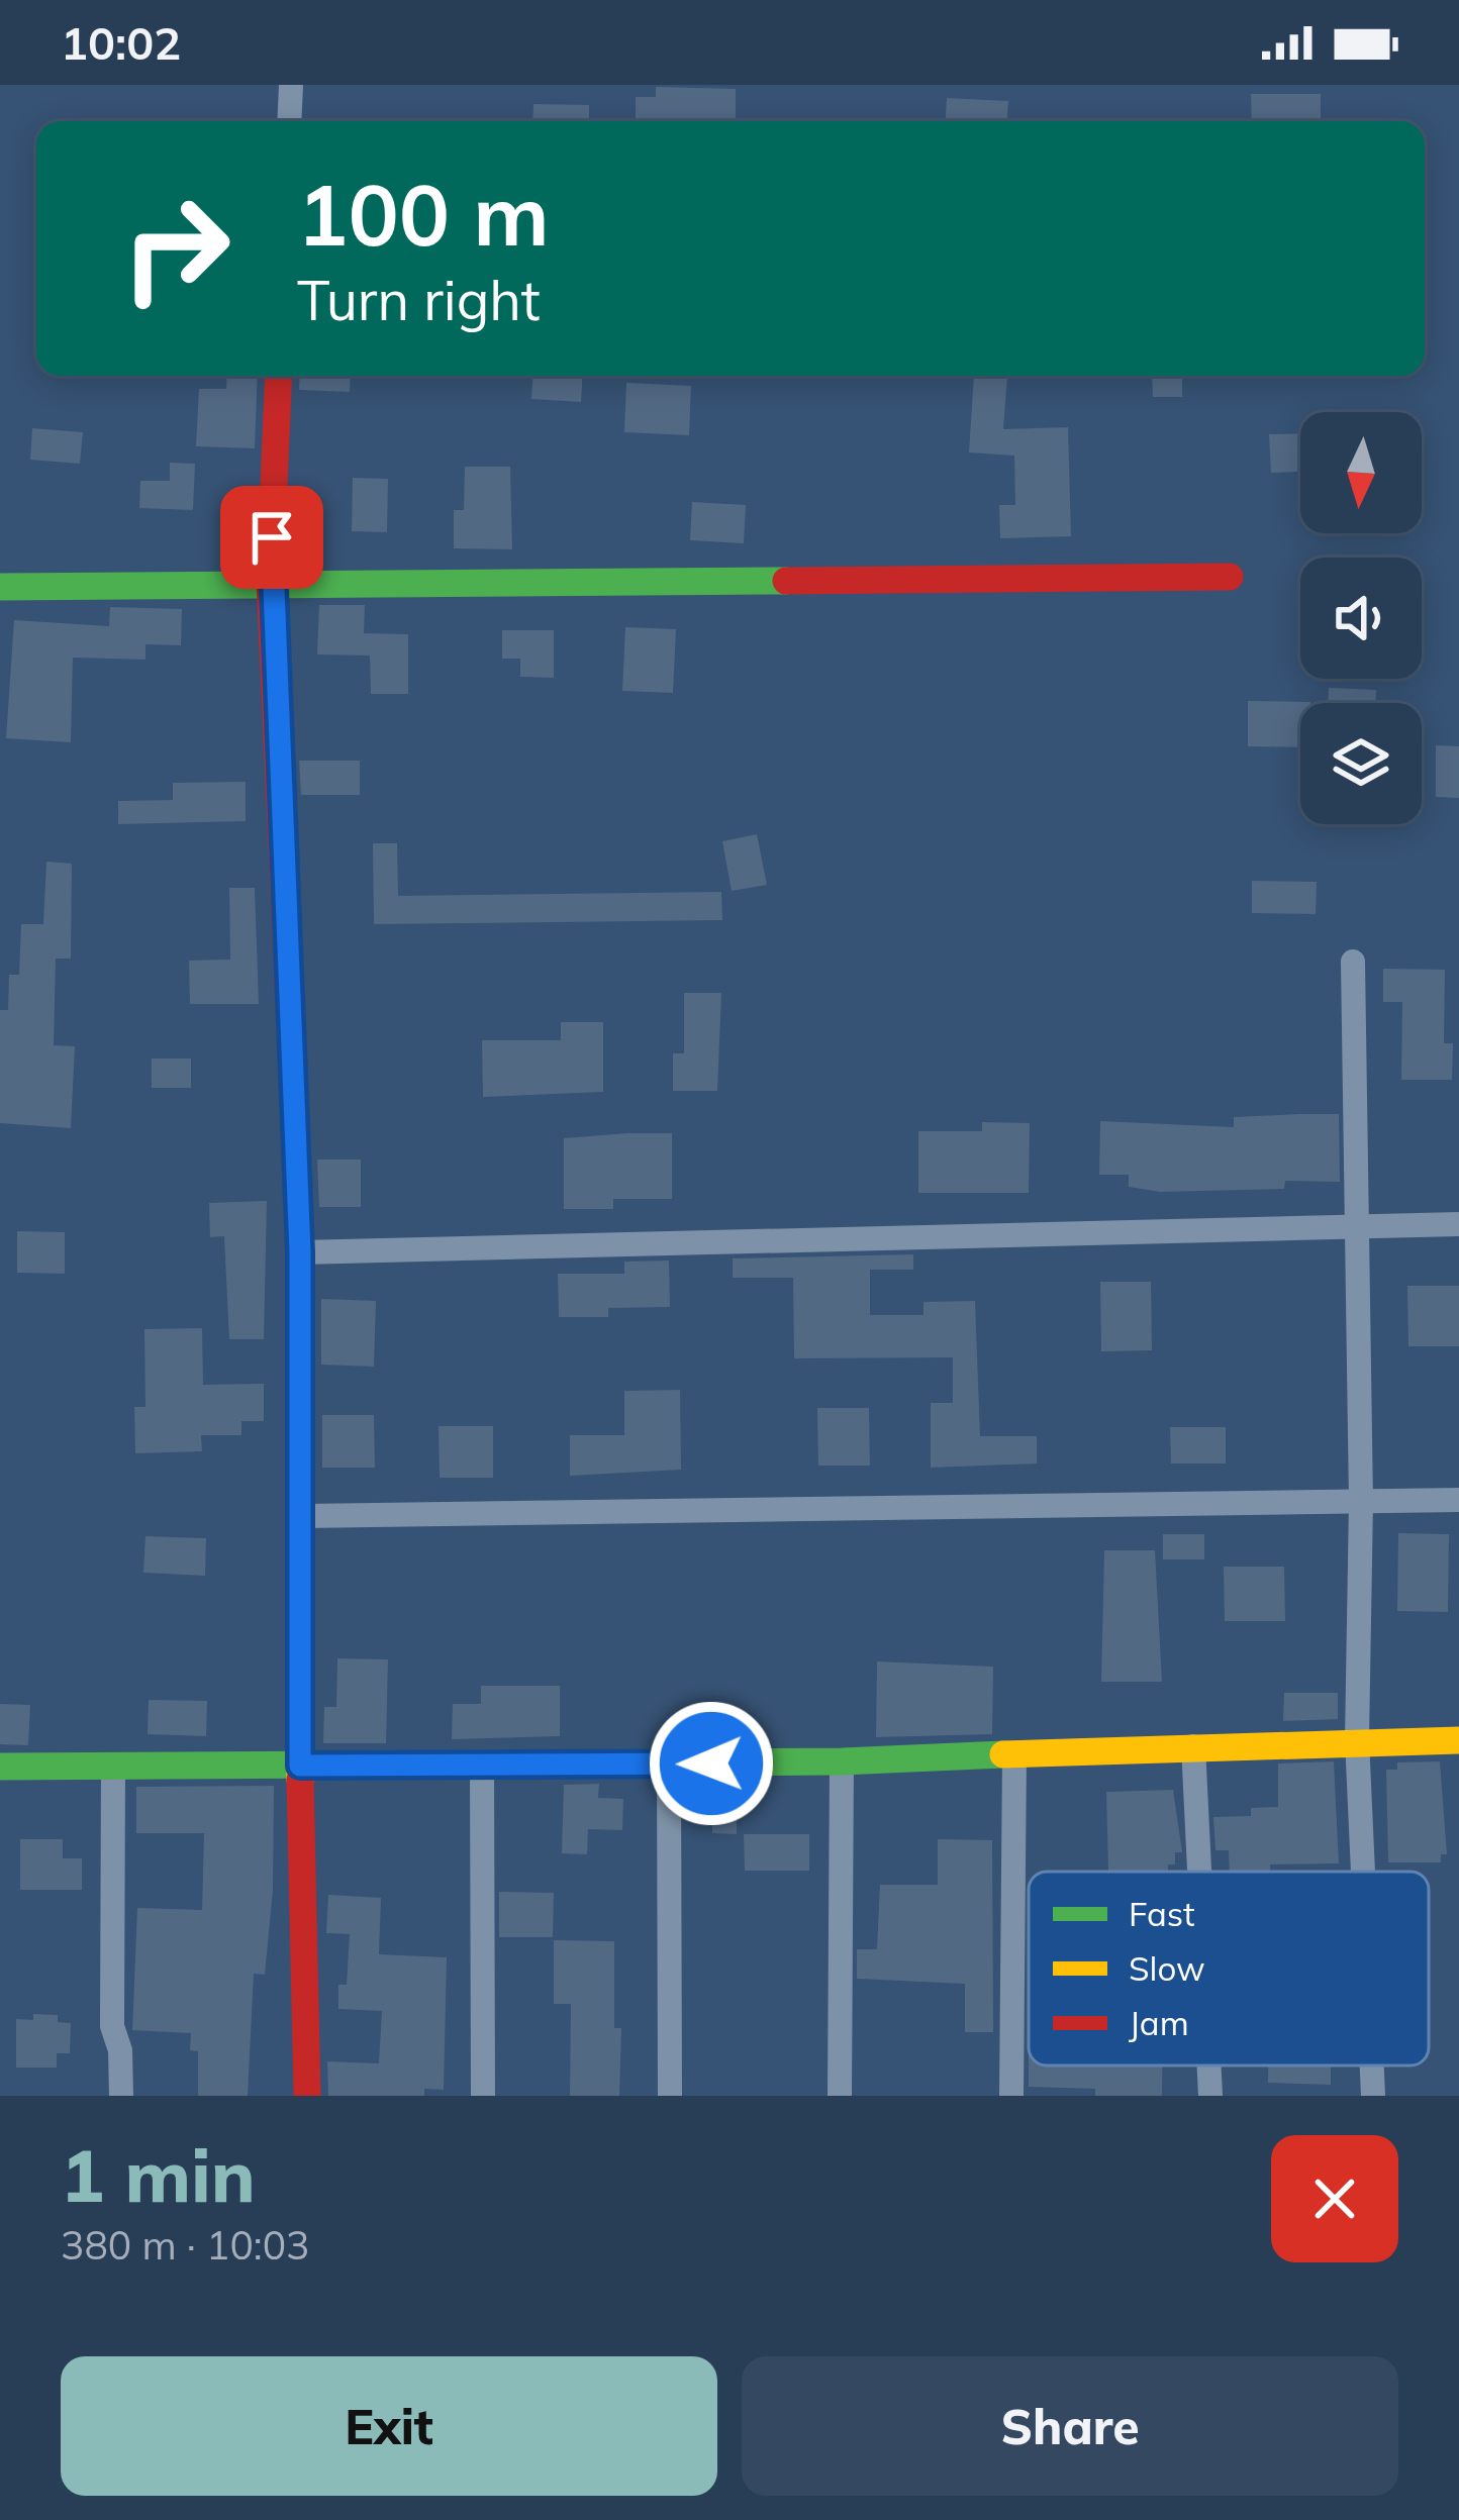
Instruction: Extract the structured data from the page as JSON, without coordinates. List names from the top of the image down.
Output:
{
  "legend": ["Fast", "Slow", "Jam"],
  "north": "bottom",
  "page": {
    "status": "10:02",
    "turn": ["100 m", "Turn right"],
    "heading": ["1 min", "380 m · 10:03"],
    "buttons": ["Exit", "Share"]
  }
}
